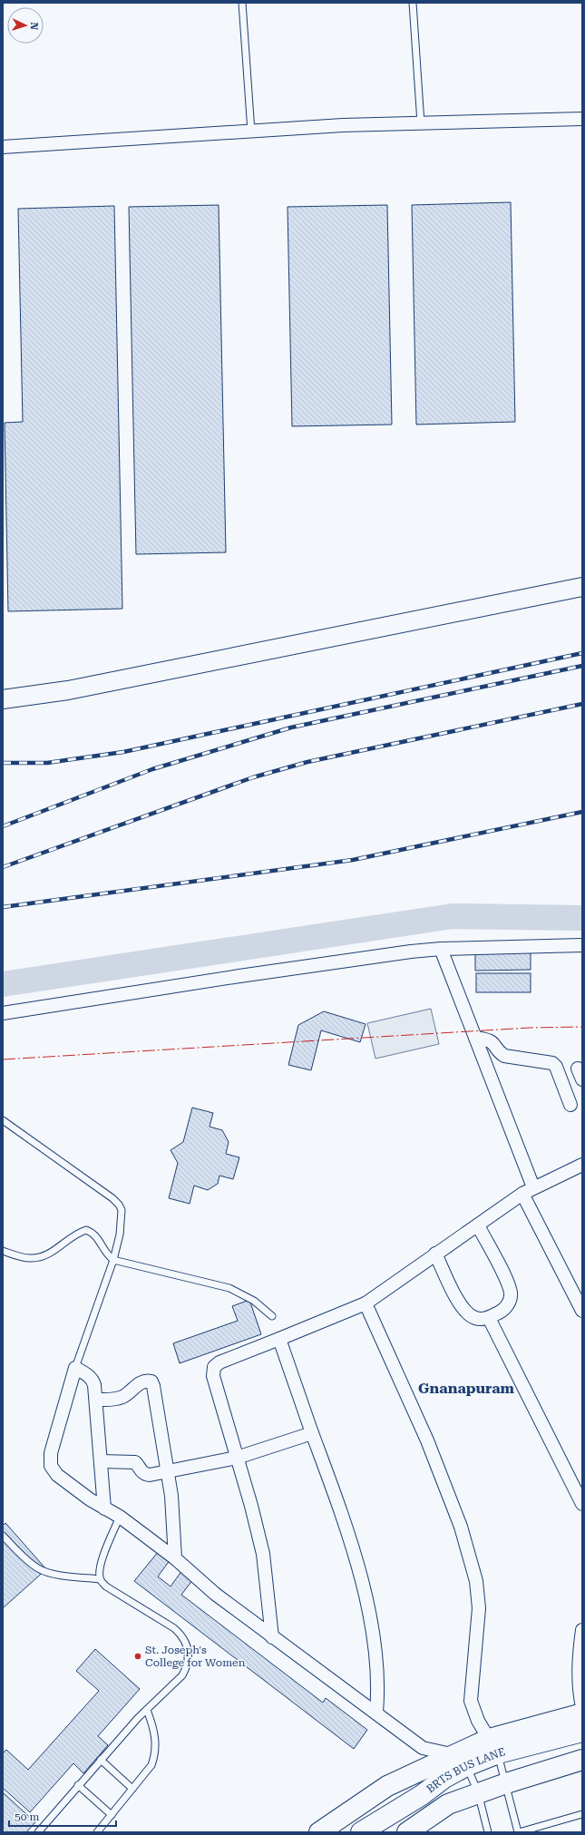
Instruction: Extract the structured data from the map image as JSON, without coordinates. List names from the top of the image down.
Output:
{
  "streets": {
    "main road": ["BRTS BUS LANE"]
  },
  "districts": ["Gnanapuram"],
  "places": ["St. Joseph's College for Women"],
  "scale_bar": "50 m",
  "north": "right"
}
